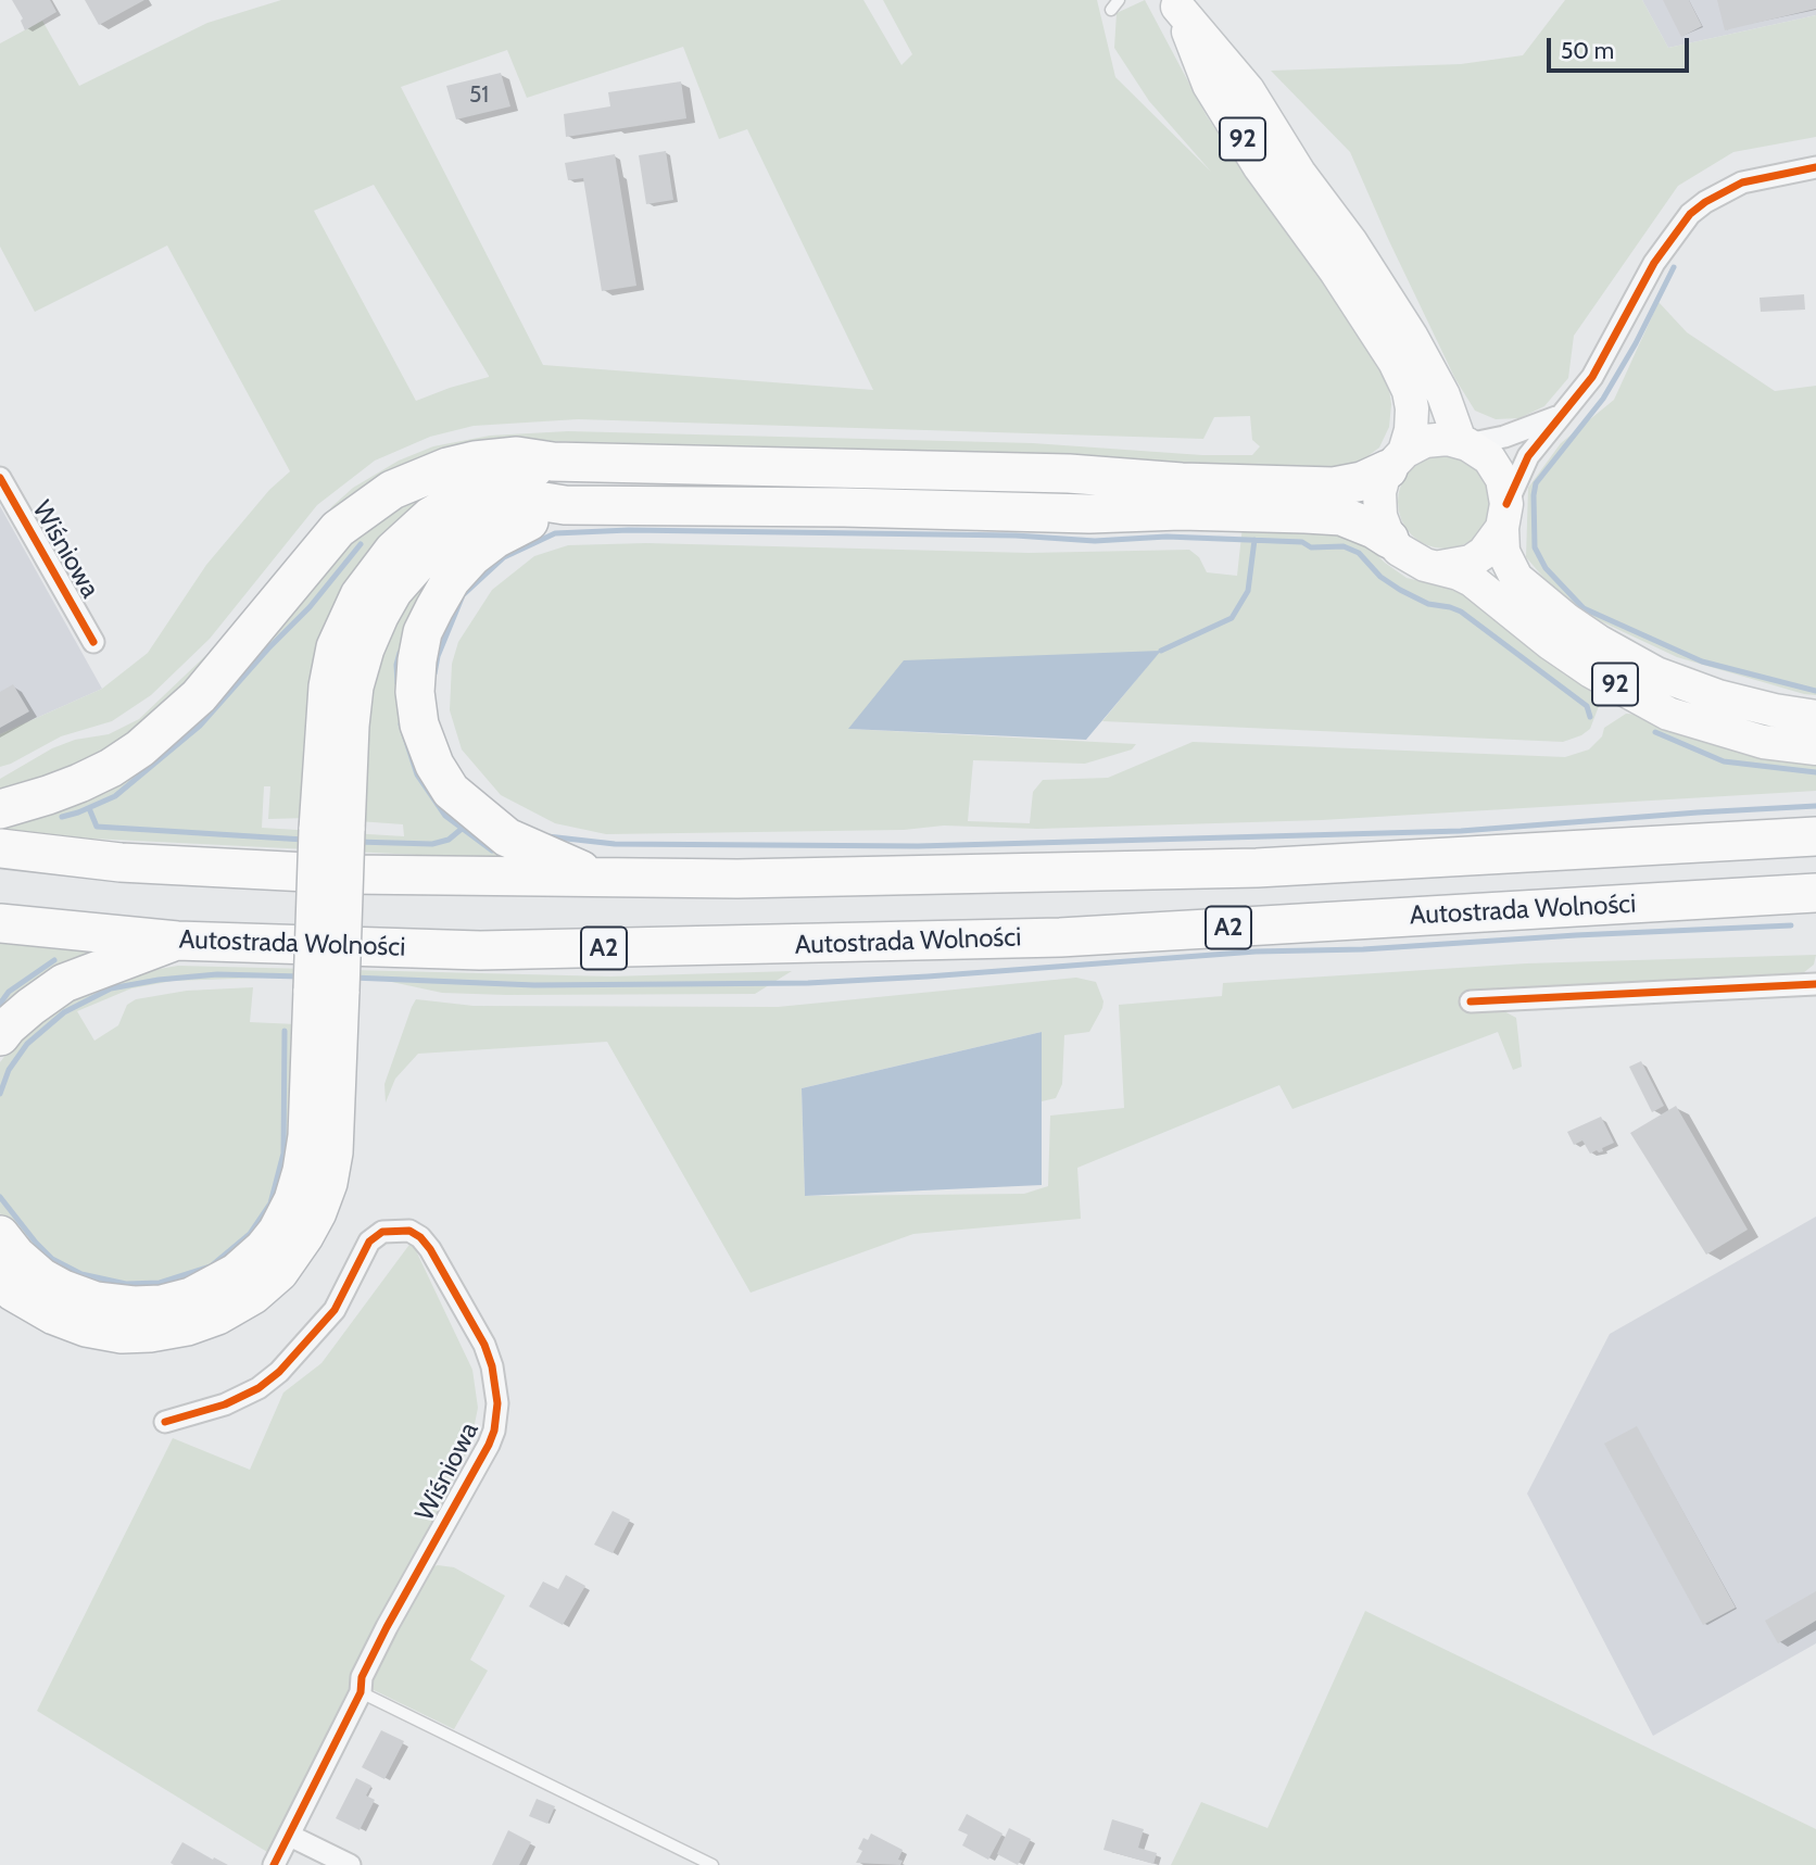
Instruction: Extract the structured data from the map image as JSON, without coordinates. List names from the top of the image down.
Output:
{
  "streets": {
    "highway": ["Autostrada Wolności", "A2"],
    "main road": ["92"],
    "street": ["Wiśniowa"]
  },
  "house_numbers": ["51"],
  "scale_bar": "50 m"
}
